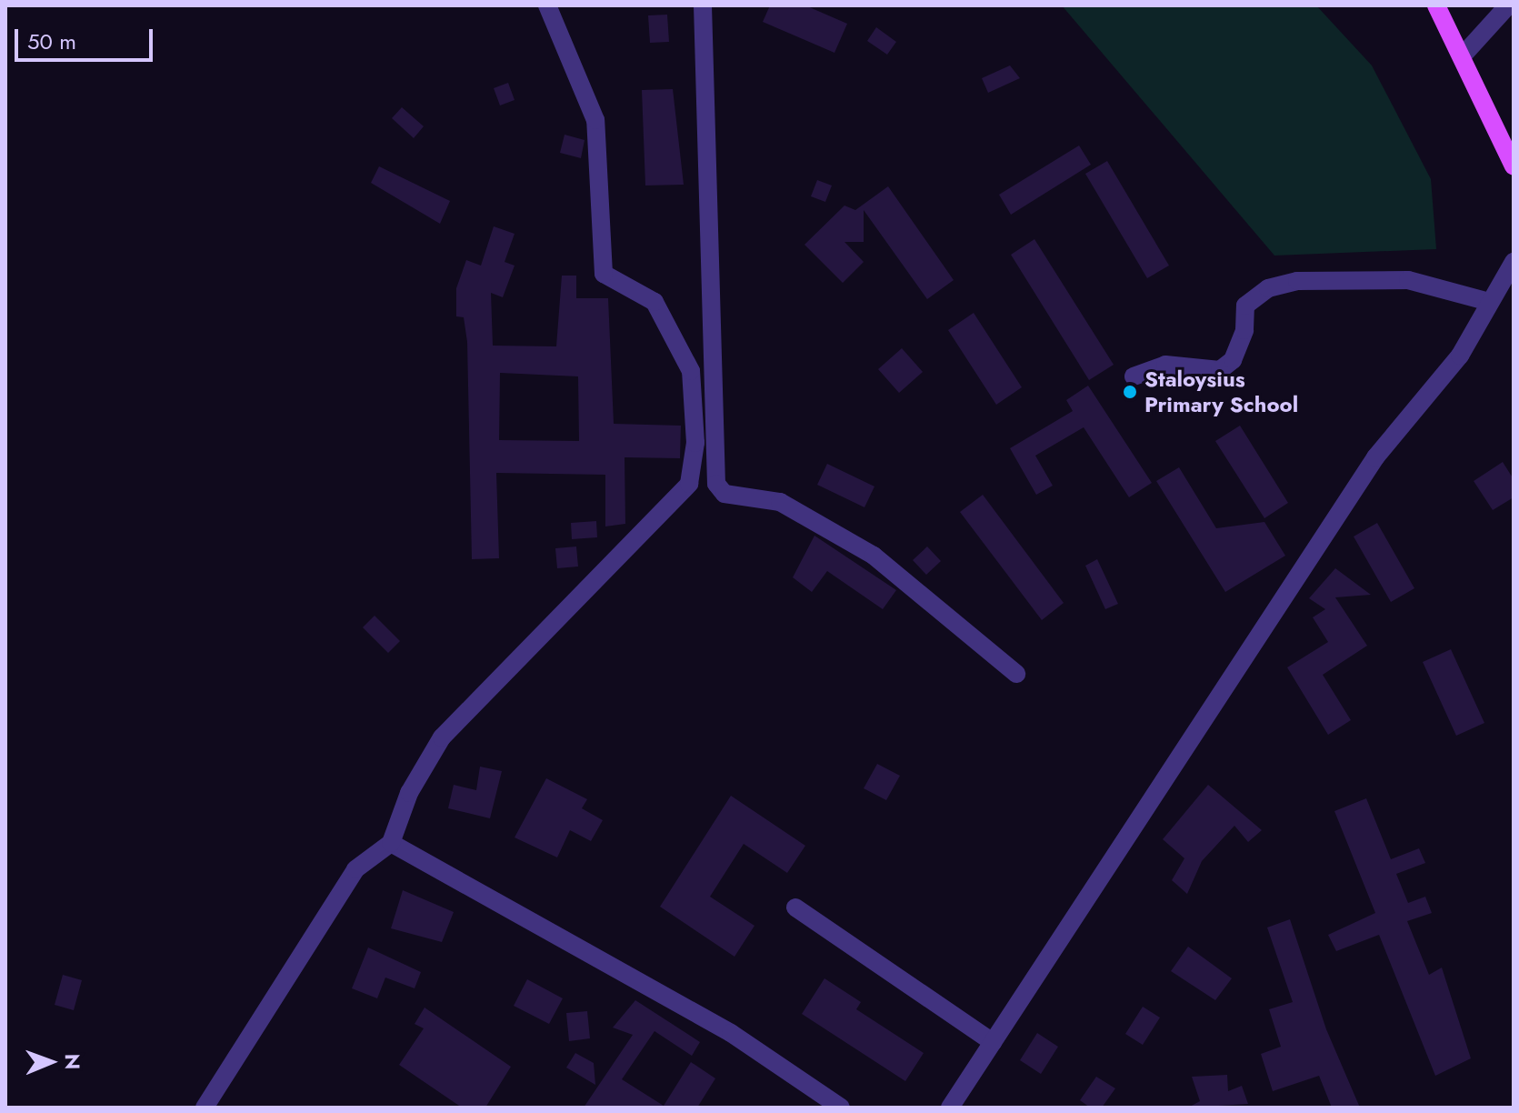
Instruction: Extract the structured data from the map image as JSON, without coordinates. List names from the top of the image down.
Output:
{
  "places": ["Staloysius Primary School"],
  "scale_bar": "50 m",
  "north": "right"
}
